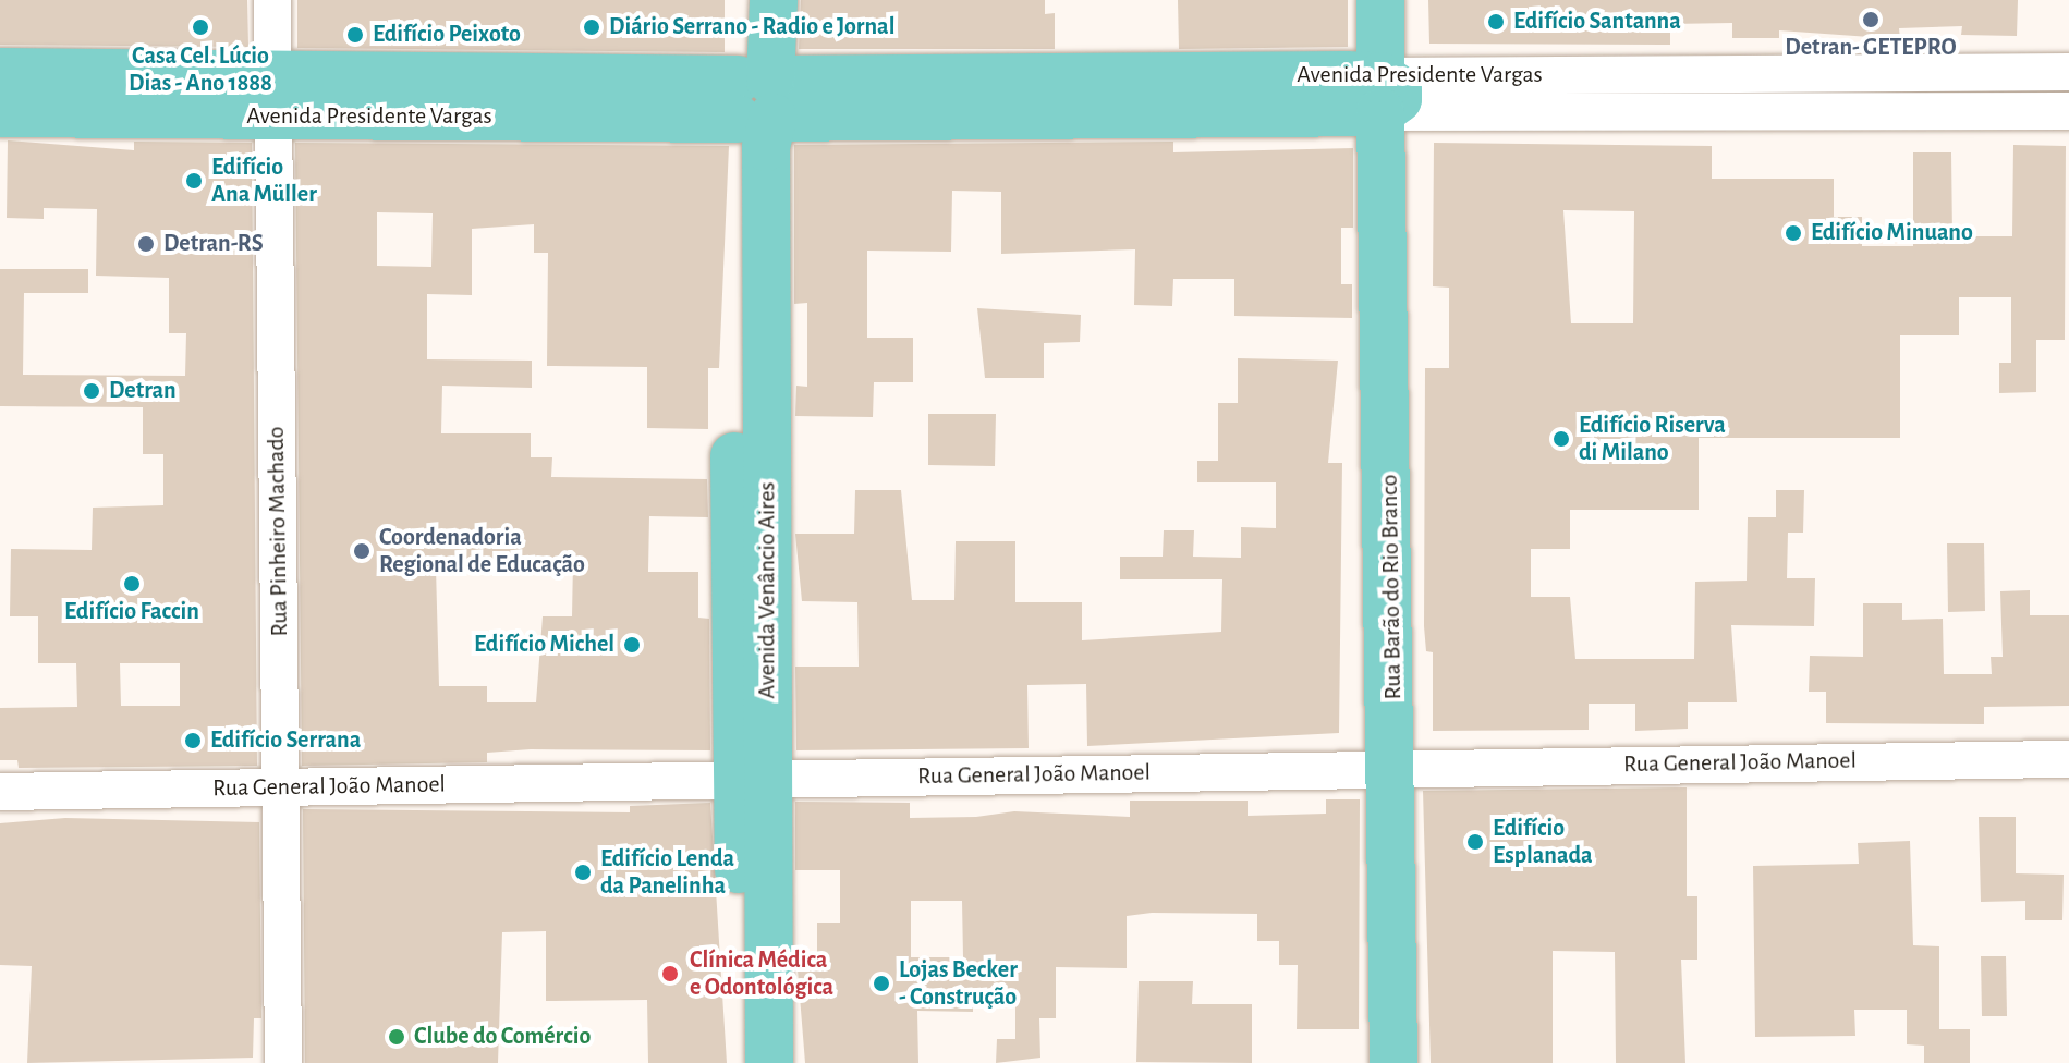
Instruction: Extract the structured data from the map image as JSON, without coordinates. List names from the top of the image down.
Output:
{
  "streets": {
    "main road": ["Avenida Presidente Vargas", "Rua Barão do Rio Branco", "Avenida Venâncio Aires"],
    "street": ["Rua Pinheiro Machado", "Rua General João Manoel"]
  },
  "crossings": [
    ["Avenida Presidente Vargas", "Rua Pinheiro Machado"],
    ["Avenida Presidente Vargas", "Rua Barão do Rio Branco"],
    ["Avenida Presidente Vargas", "Avenida Venâncio Aires"],
    ["Rua Pinheiro Machado", "Rua General João Manoel"],
    ["Rua Barão do Rio Branco", "Rua General João Manoel"],
    ["Avenida Venâncio Aires", "Rua General João Manoel"]
  ],
  "places": [
    "Detran- GETEPRO",
    "Edifício Santanna",
    "Casa Cel. Lúcio Dias - Ano 1888",
    "Diário Serrano - Radio e Jornal",
    "Edifício Peixoto",
    "Edifício Ana Müller",
    "Edifício Minuano",
    "Detran-RS",
    "Detran",
    "Edifício Riserva di Milano",
    "Coordenadoria Regional de Educação",
    "Edifício Faccin",
    "Edifício Michel",
    "Edifício Serrana",
    "Edifício Esplanada",
    "Edifício Lenda da Panelinha",
    "Clínica Médica e Odontológica",
    "Lojas Becker - Construção",
    "Clube do Comércio"
  ]
}
